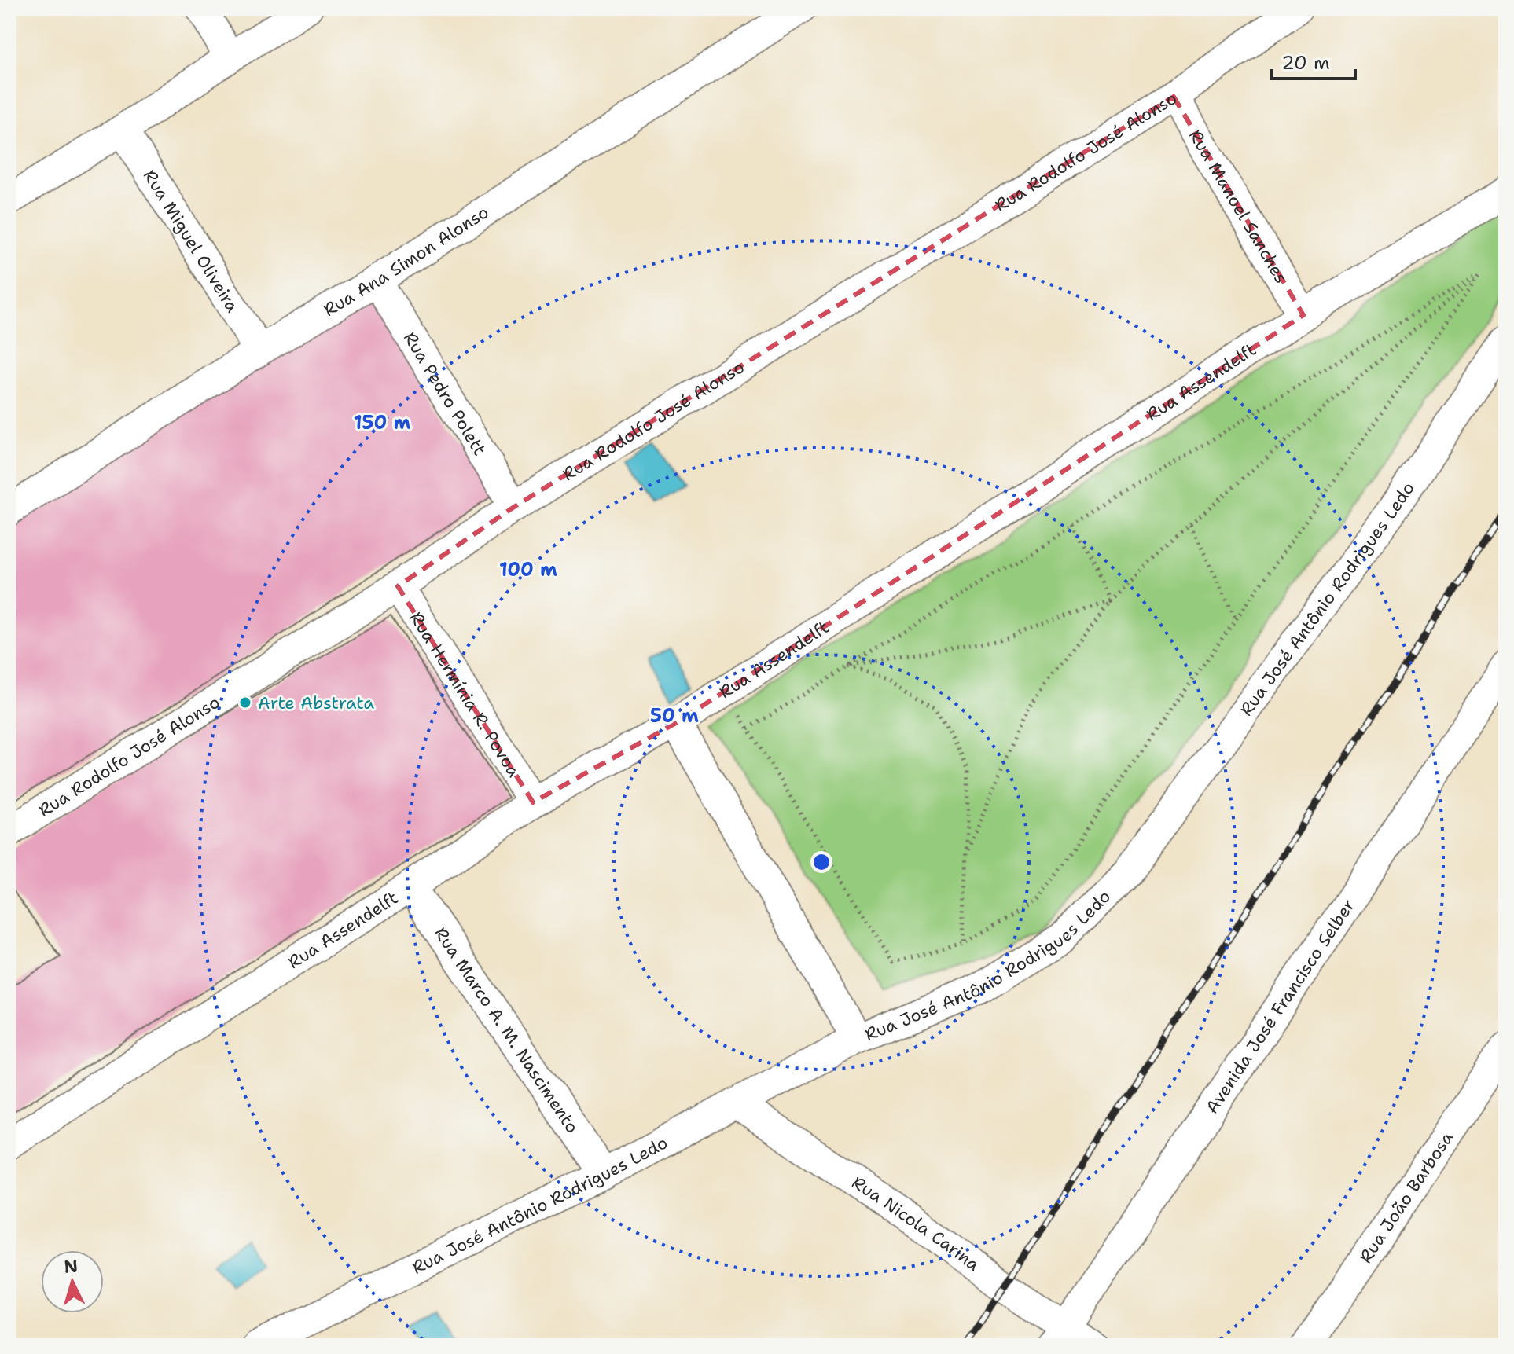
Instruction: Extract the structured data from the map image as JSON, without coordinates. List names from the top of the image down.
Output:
{
  "streets": {
    "street": [
      "Rua Rodolfo José Alonso",
      "Rua Manoel Sanches",
      "Rua Miguel Oliveira",
      "Rua Ana Simon Alonso",
      "Rua Assendelft",
      "Rua Pedro Polett",
      "Rua José Antônio Rodrigues Ledo",
      "Rua Hermínia R. Povoa",
      "Avenida José Francisco Selber",
      "Rua Marco A. M. Nascimento",
      "Rua João Barbosa",
      "Rua Nicola Carina"
    ]
  },
  "crossings": [
    ["Rua Rodolfo José Alonso", "Rua Manoel Sanches"],
    ["Rua Rodolfo José Alonso", "Rua Pedro Polett"],
    ["Rua Rodolfo José Alonso", "Rua Hermínia R. Povoa"],
    ["Rua Manoel Sanches", "Rua Assendelft"],
    ["Rua Miguel Oliveira", "Rua Ana Simon Alonso"],
    ["Rua Ana Simon Alonso", "Rua Pedro Polett"],
    ["Rua Assendelft", "Rua Hermínia R. Povoa"],
    ["Rua Assendelft", "Rua Marco A. M. Nascimento"],
    ["Rua José Antônio Rodrigues Ledo", "Rua Marco A. M. Nascimento"],
    ["Rua José Antônio Rodrigues Ledo", "Rua Nicola Carina"],
    ["Avenida José Francisco Selber", "Rua Nicola Carina"]
  ],
  "places": ["Arte Abstrata"],
  "scale_bar": "20 m",
  "north": "top",
  "rings": ["150 m", "100 m", "50 m"]
}
